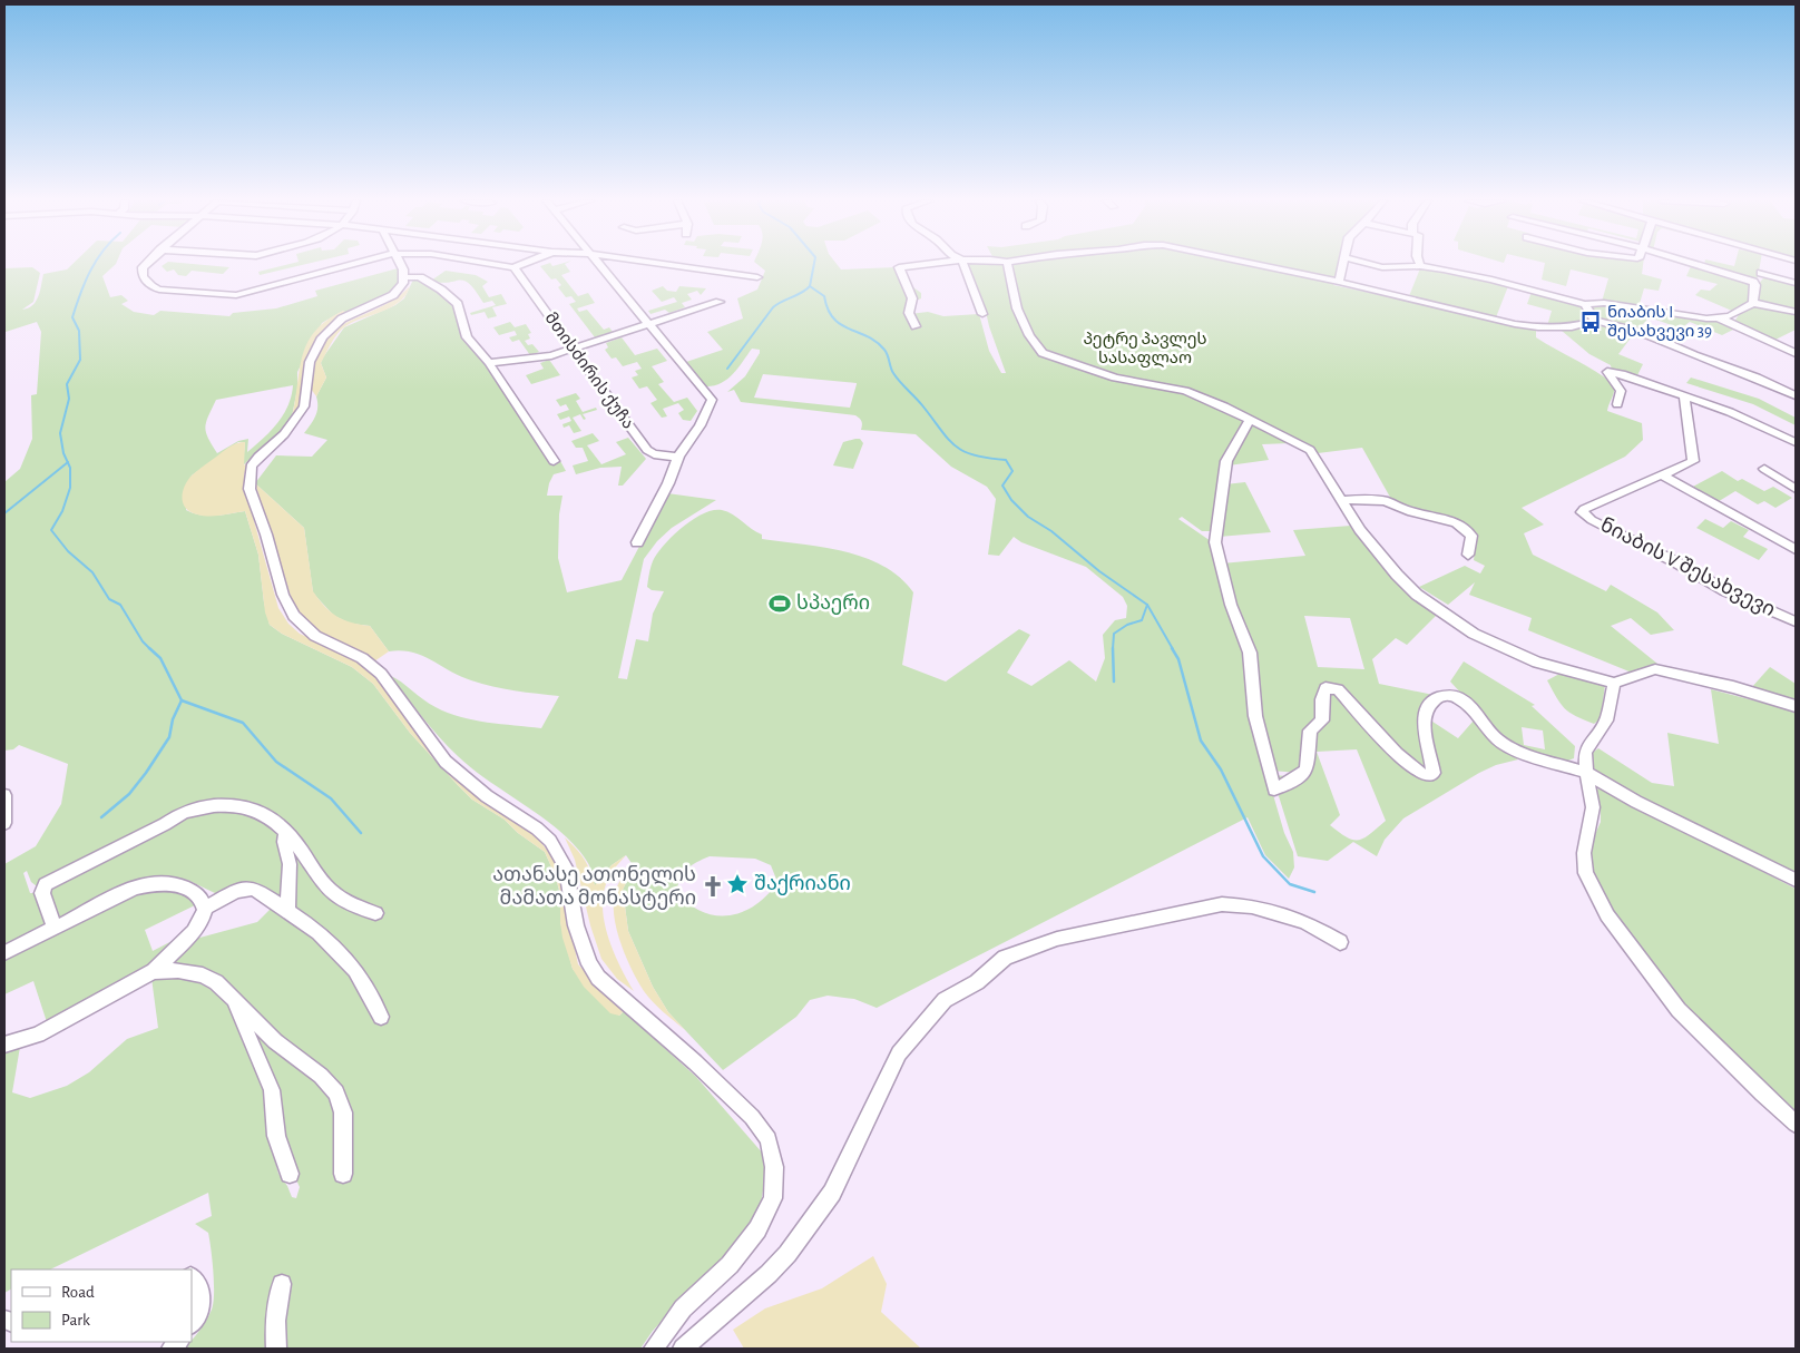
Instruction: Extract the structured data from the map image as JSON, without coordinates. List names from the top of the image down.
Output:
{
  "streets": {
    "street": ["მთისძირის ქუჩა", "ნიაბის V შესახვევი"]
  },
  "parks": ["პეტრე პავლეს სასაფლაო"],
  "places": {
    "bus stop": ["ნიაბის I შესახვევი 39"],
    "sports": ["სპაერი"],
    "place": ["შაქრიანი"],
    "church": ["ათანასე ათონელის მამათა მონასტერი"]
  },
  "legend": ["Road", "Park"]
}
